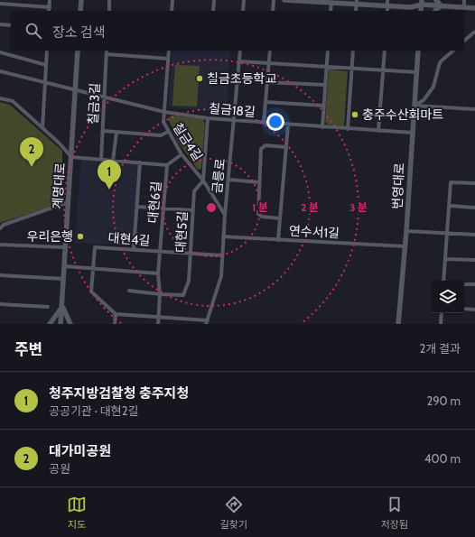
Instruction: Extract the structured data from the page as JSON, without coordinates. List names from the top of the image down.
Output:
{
  "streets": {
    "street": [
      "칠금3길",
      "칠금18길",
      "칠금4길",
      "금릉로",
      "계명대로",
      "번영대로",
      "대현6길",
      "대현5길",
      "연수서1길",
      "대현4길"
    ]
  },
  "crossings": [
    ["칠금3길", "칠금18길"],
    ["칠금18길", "칠금4길"],
    ["칠금18길", "금릉로"],
    ["칠금18길", "계명대로"],
    ["칠금18길", "번영대로"],
    ["칠금18길", "대현5길"],
    ["칠금4길", "금릉로"],
    ["칠금4길", "대현6길"],
    ["칠금4길", "대현5길"],
    ["금릉로", "연수서1길"],
    ["금릉로", "대현4길"],
    ["번영대로", "연수서1길"],
    ["대현6길", "대현5길"],
    ["대현6길", "대현4길"],
    ["대현5길", "대현4길"]
  ],
  "places": ["칠금초등학교", "충주수산회마트", "우리은행"],
  "page": {
    "search": "장소 검색",
    "pins": ["2", "1"],
    "heading": ["주변", "2개 결과"],
    "list": [
      {
        "mark": "1",
        "name": "청주지방검찰청 충주지청",
        "note": "공공기관 · 대현2길",
        "value": "290 m"
      },
      {
        "mark": "2",
        "name": "대가미공원",
        "note": "공원",
        "value": "400 m"
      }
    ],
    "nav": ["지도", "길찾기", "저장됨"]
  },
  "rings": ["1 분", "2 분", "3 분"]
}
